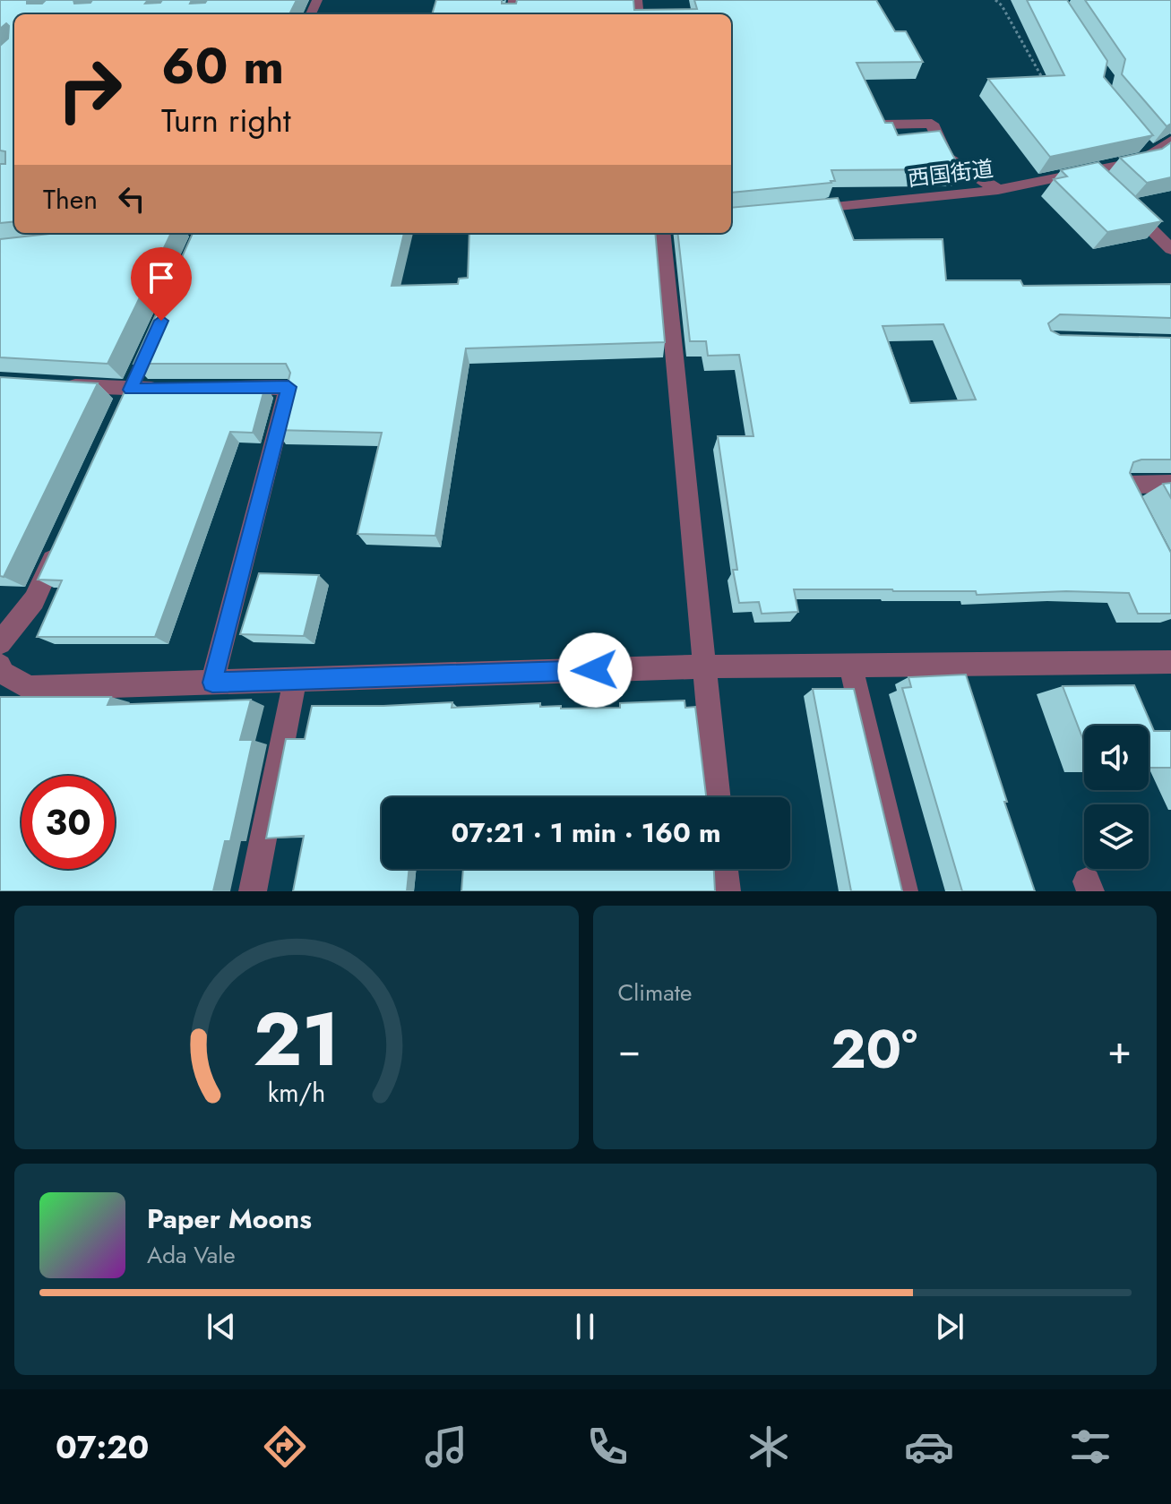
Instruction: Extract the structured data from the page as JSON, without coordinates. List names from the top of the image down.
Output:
{
  "streets": {
    "street": ["西国街道"]
  },
  "page": {
    "turn": ["60 m", "Turn right"],
    "then": "Then",
    "limit": "30",
    "trip": "07:21 · 1 min · 160 m",
    "tile": "Climate",
    "heat": ["−", "20°", "+"],
    "song": ["Paper Moons", "Ada Vale"],
    "tabs": "07:20",
    "gauge": ["21", "km/h"]
  }
}
